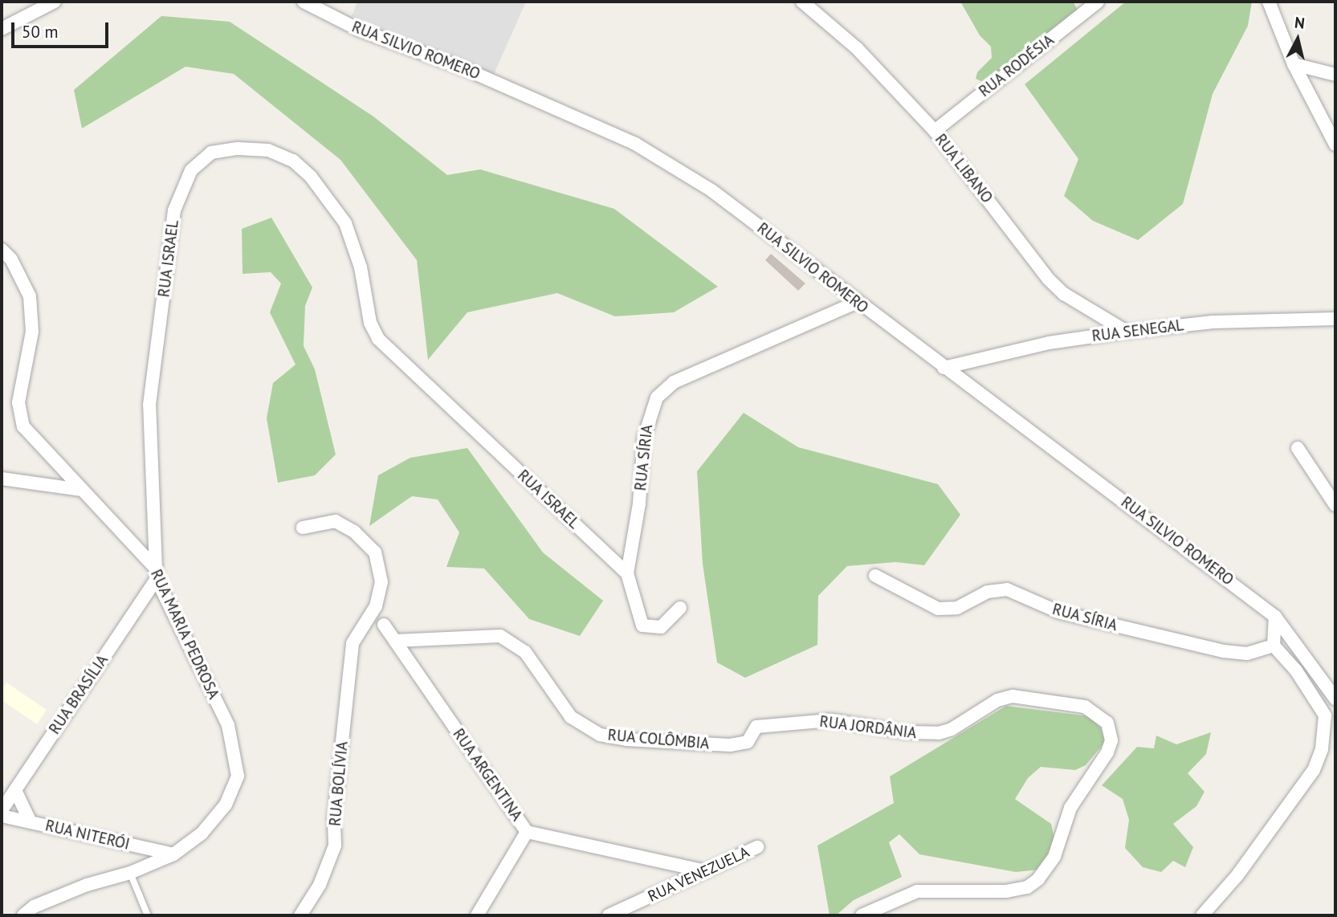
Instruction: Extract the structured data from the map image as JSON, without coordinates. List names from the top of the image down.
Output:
{
  "streets": {
    "street": [
      "RUA SILVIO ROMERO",
      "RUA RODÉSIA",
      "RUA LIBANO",
      "RUA ISRAEL",
      "RUA SENEGAL",
      "RUA SÍRIA",
      "RUA MARIA PEDROSA",
      "RUA BRASÍLIA",
      "RUA JORDÂNIA",
      "RUA COLÔMBIA",
      "RUA ARGENTINA",
      "RUA BOLÍVIA",
      "RUA NITERÓI",
      "RUA VENEZUELA"
    ]
  },
  "crossings": [
    ["RUA SILVIO ROMERO", "RUA SENEGAL"],
    ["RUA SILVIO ROMERO", "RUA SÍRIA"],
    ["RUA RODÉSIA", "RUA LIBANO"],
    ["RUA LIBANO", "RUA SENEGAL"],
    ["RUA ISRAEL", "RUA SÍRIA"],
    ["RUA ISRAEL", "RUA MARIA PEDROSA"],
    ["RUA ISRAEL", "RUA BRASÍLIA"],
    ["RUA MARIA PEDROSA", "RUA BRASÍLIA"],
    ["RUA MARIA PEDROSA", "RUA NITERÓI"],
    ["RUA JORDÂNIA", "RUA COLÔMBIA"],
    ["RUA COLÔMBIA", "RUA ARGENTINA"],
    ["RUA ARGENTINA", "RUA VENEZUELA"]
  ],
  "scale_bar": "50 m",
  "north": "top"
}
